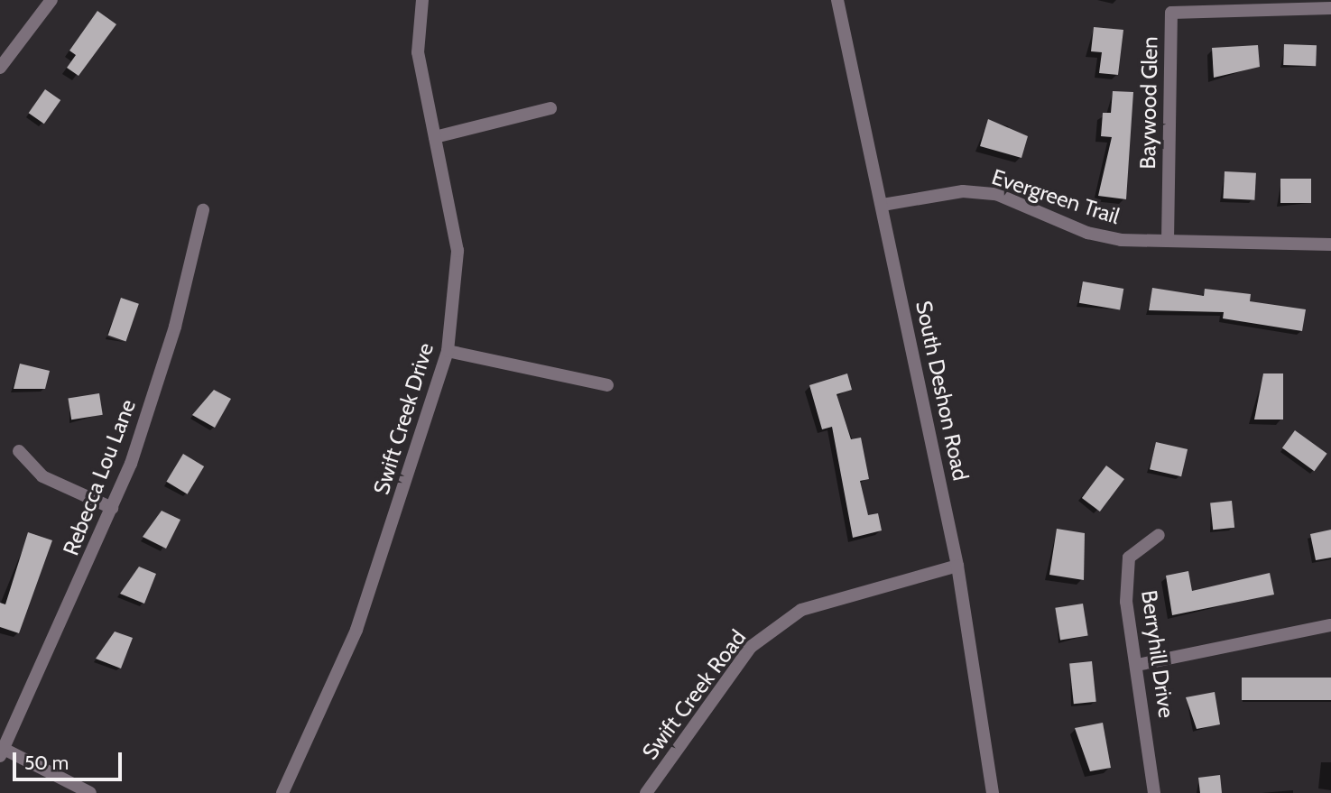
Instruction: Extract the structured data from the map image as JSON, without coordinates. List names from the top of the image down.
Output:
{
  "streets": {
    "street": [
      "Baywood Glen",
      "Evergreen Trail",
      "South Deshon Road",
      "Swift Creek Drive",
      "Rebecca Lou Lane",
      "Berryhill Drive",
      "Swift Creek Road"
    ]
  },
  "crossings": [
    ["Baywood Glen", "Evergreen Trail"],
    ["Evergreen Trail", "South Deshon Road"],
    ["South Deshon Road", "Swift Creek Road"]
  ],
  "scale_bar": "50 m"
}
